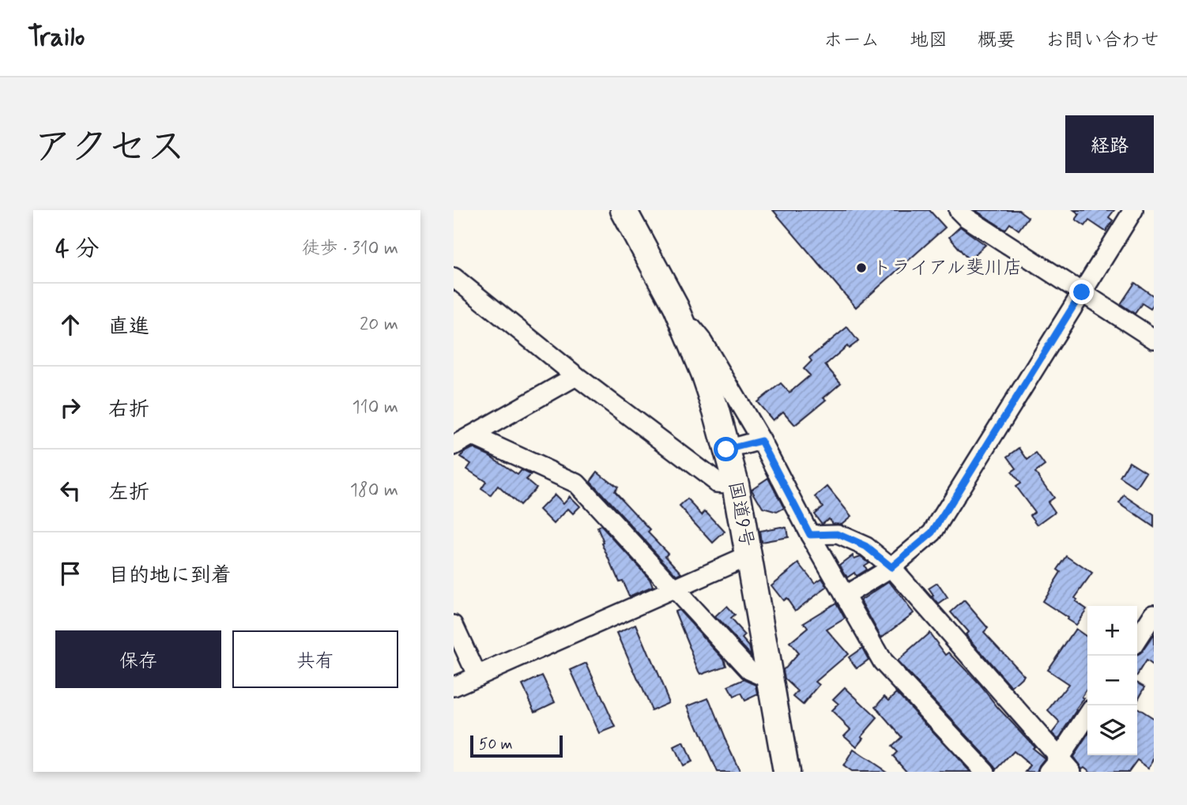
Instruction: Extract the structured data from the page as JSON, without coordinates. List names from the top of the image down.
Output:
{
  "streets": {
    "highway": ["国道9号"]
  },
  "places": ["トライアル斐川店"],
  "scale_bar": "50 m",
  "page": {
    "header": "Trailo",
    "nav": [
      "ホーム",
      "地図",
      "概要",
      "お問い合わせ"
    ],
    "title": "アクセス",
    "buttons": [
      "経路",
      ["保存", "共有"]
    ],
    "heading": ["4 分", "徒歩 · 310 m"],
    "list": [
      ["直進", "20 m"],
      ["右折", "110 m"],
      ["左折", "180 m"],
      "目的地に到着"
    ],
    "map_buttons": ["+", "−"],
    "scale": "50 m"
  }
}
